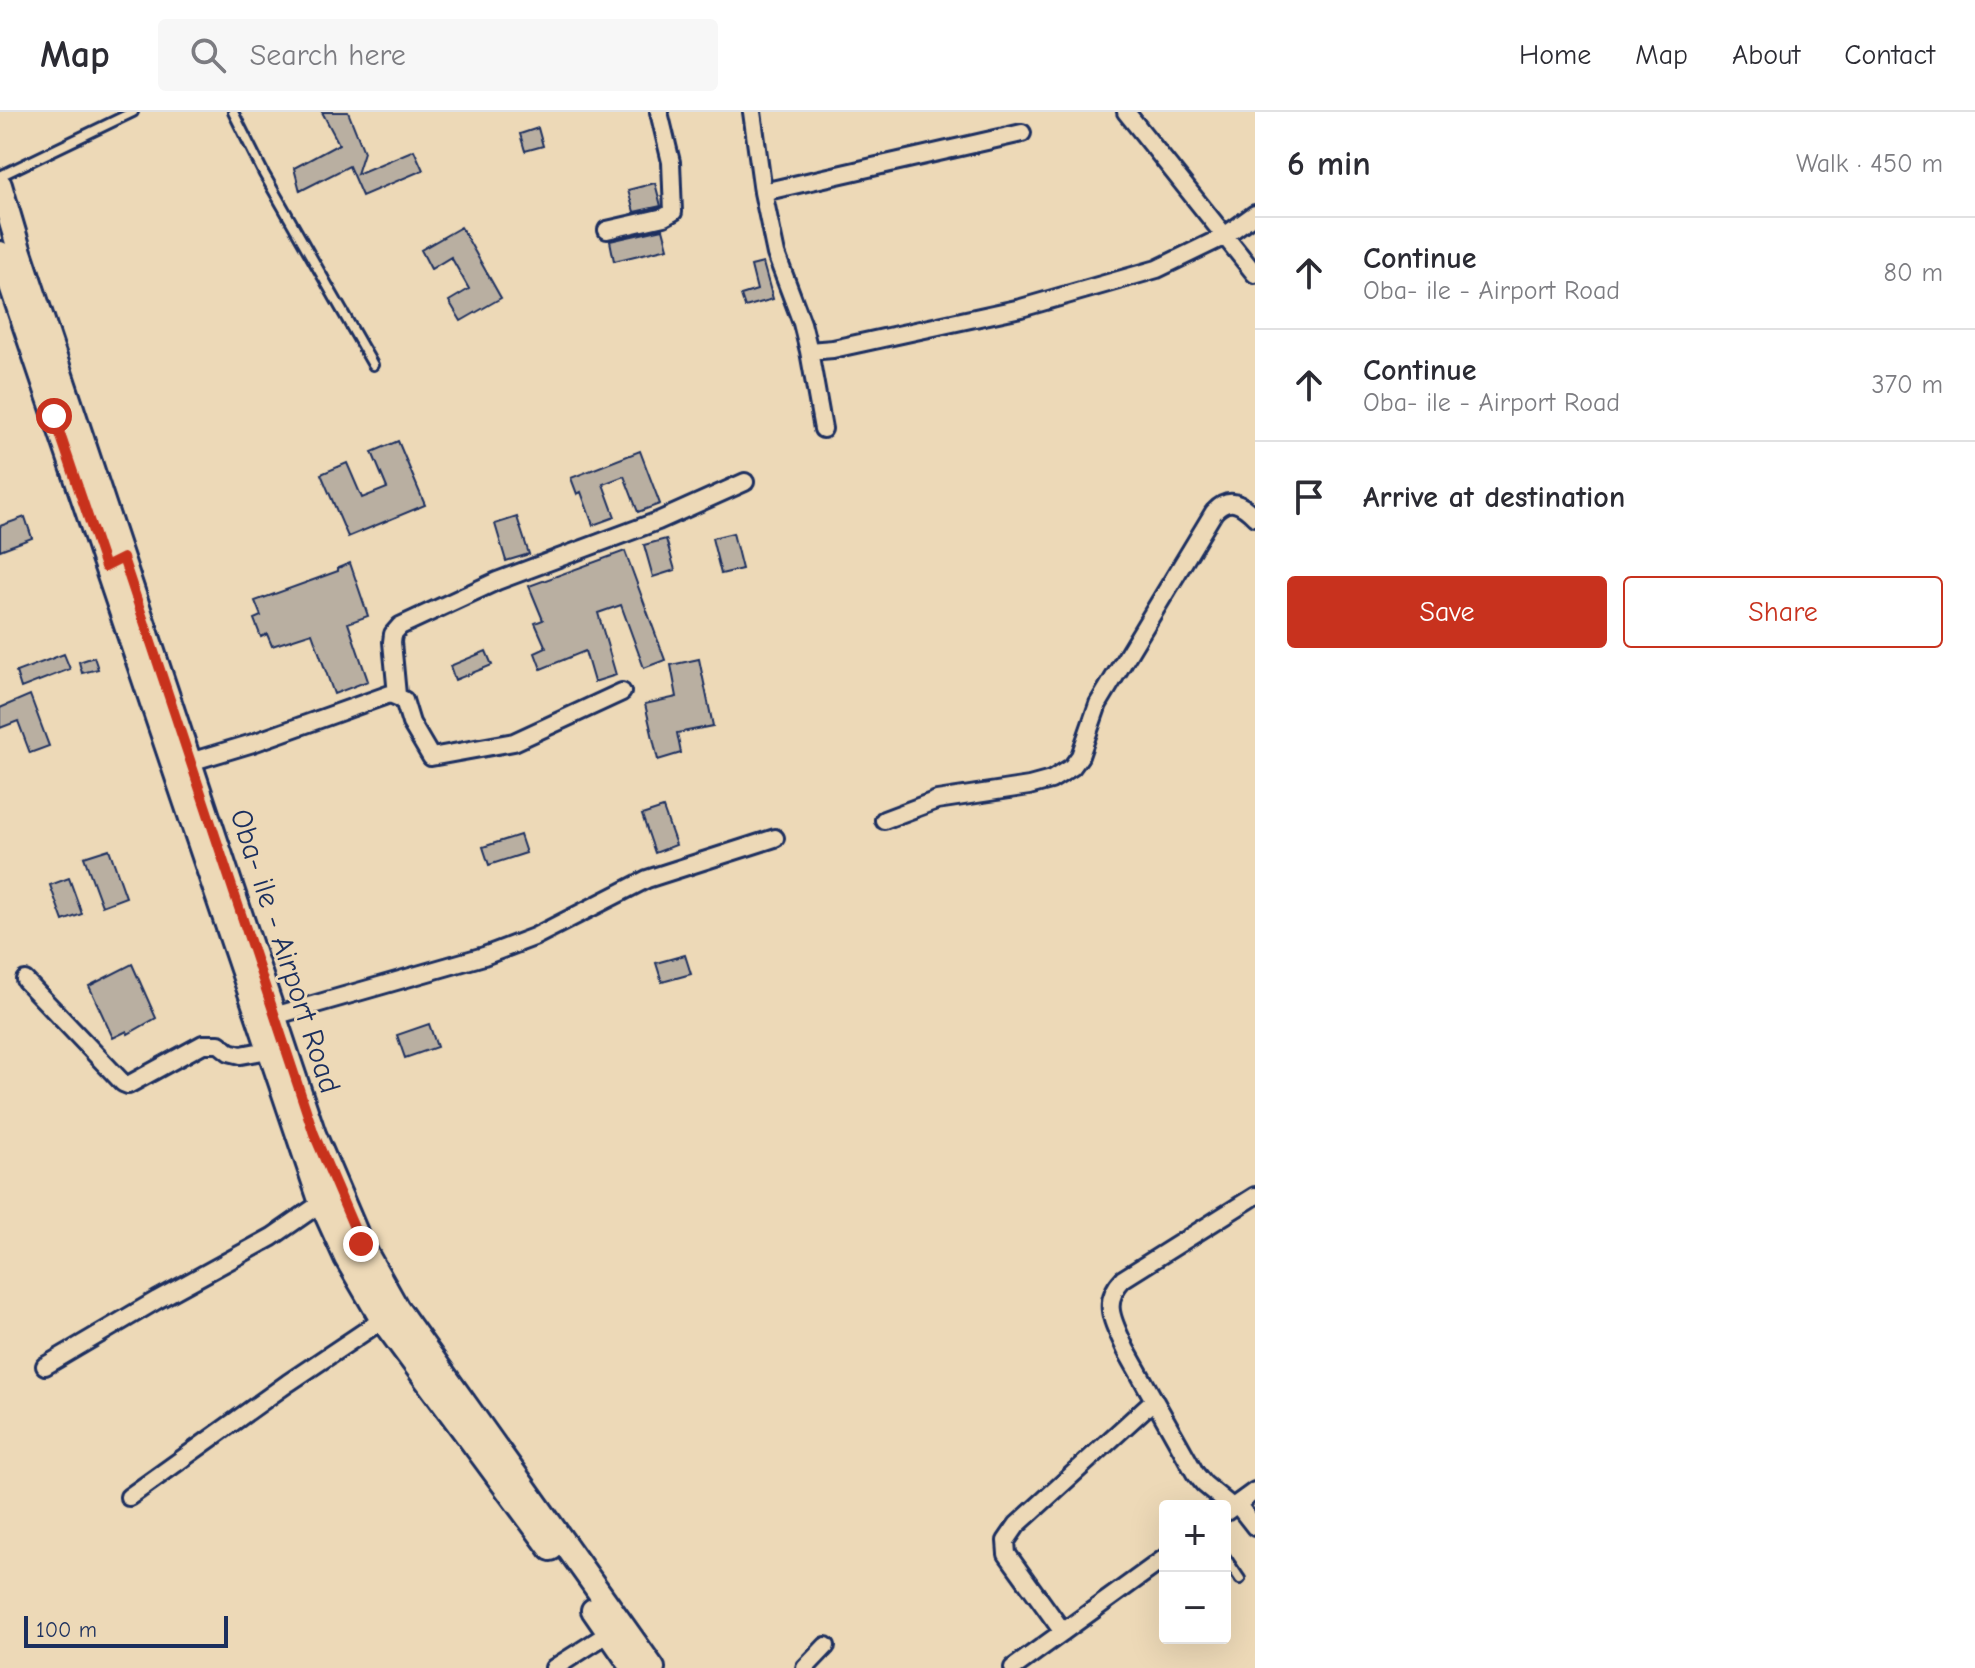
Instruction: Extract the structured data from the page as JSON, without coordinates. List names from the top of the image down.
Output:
{
  "streets": {
    "main road": ["Oba- ile - Airport Road"]
  },
  "scale_bar": "100 m",
  "page": {
    "header": "Map",
    "search": "Search here",
    "nav": [
      "Home",
      "Map",
      "About",
      "Contact"
    ],
    "heading": ["6 min", "Walk · 450 m"],
    "list": [
      ["Continue", "Oba- ile - Airport Road", "80 m"],
      ["Continue", "Oba- ile - Airport Road", "370 m"],
      "Arrive at destination"
    ],
    "buttons": ["Save", "Share"],
    "map_buttons": ["+", "−"],
    "scale": "100 m"
  }
}
